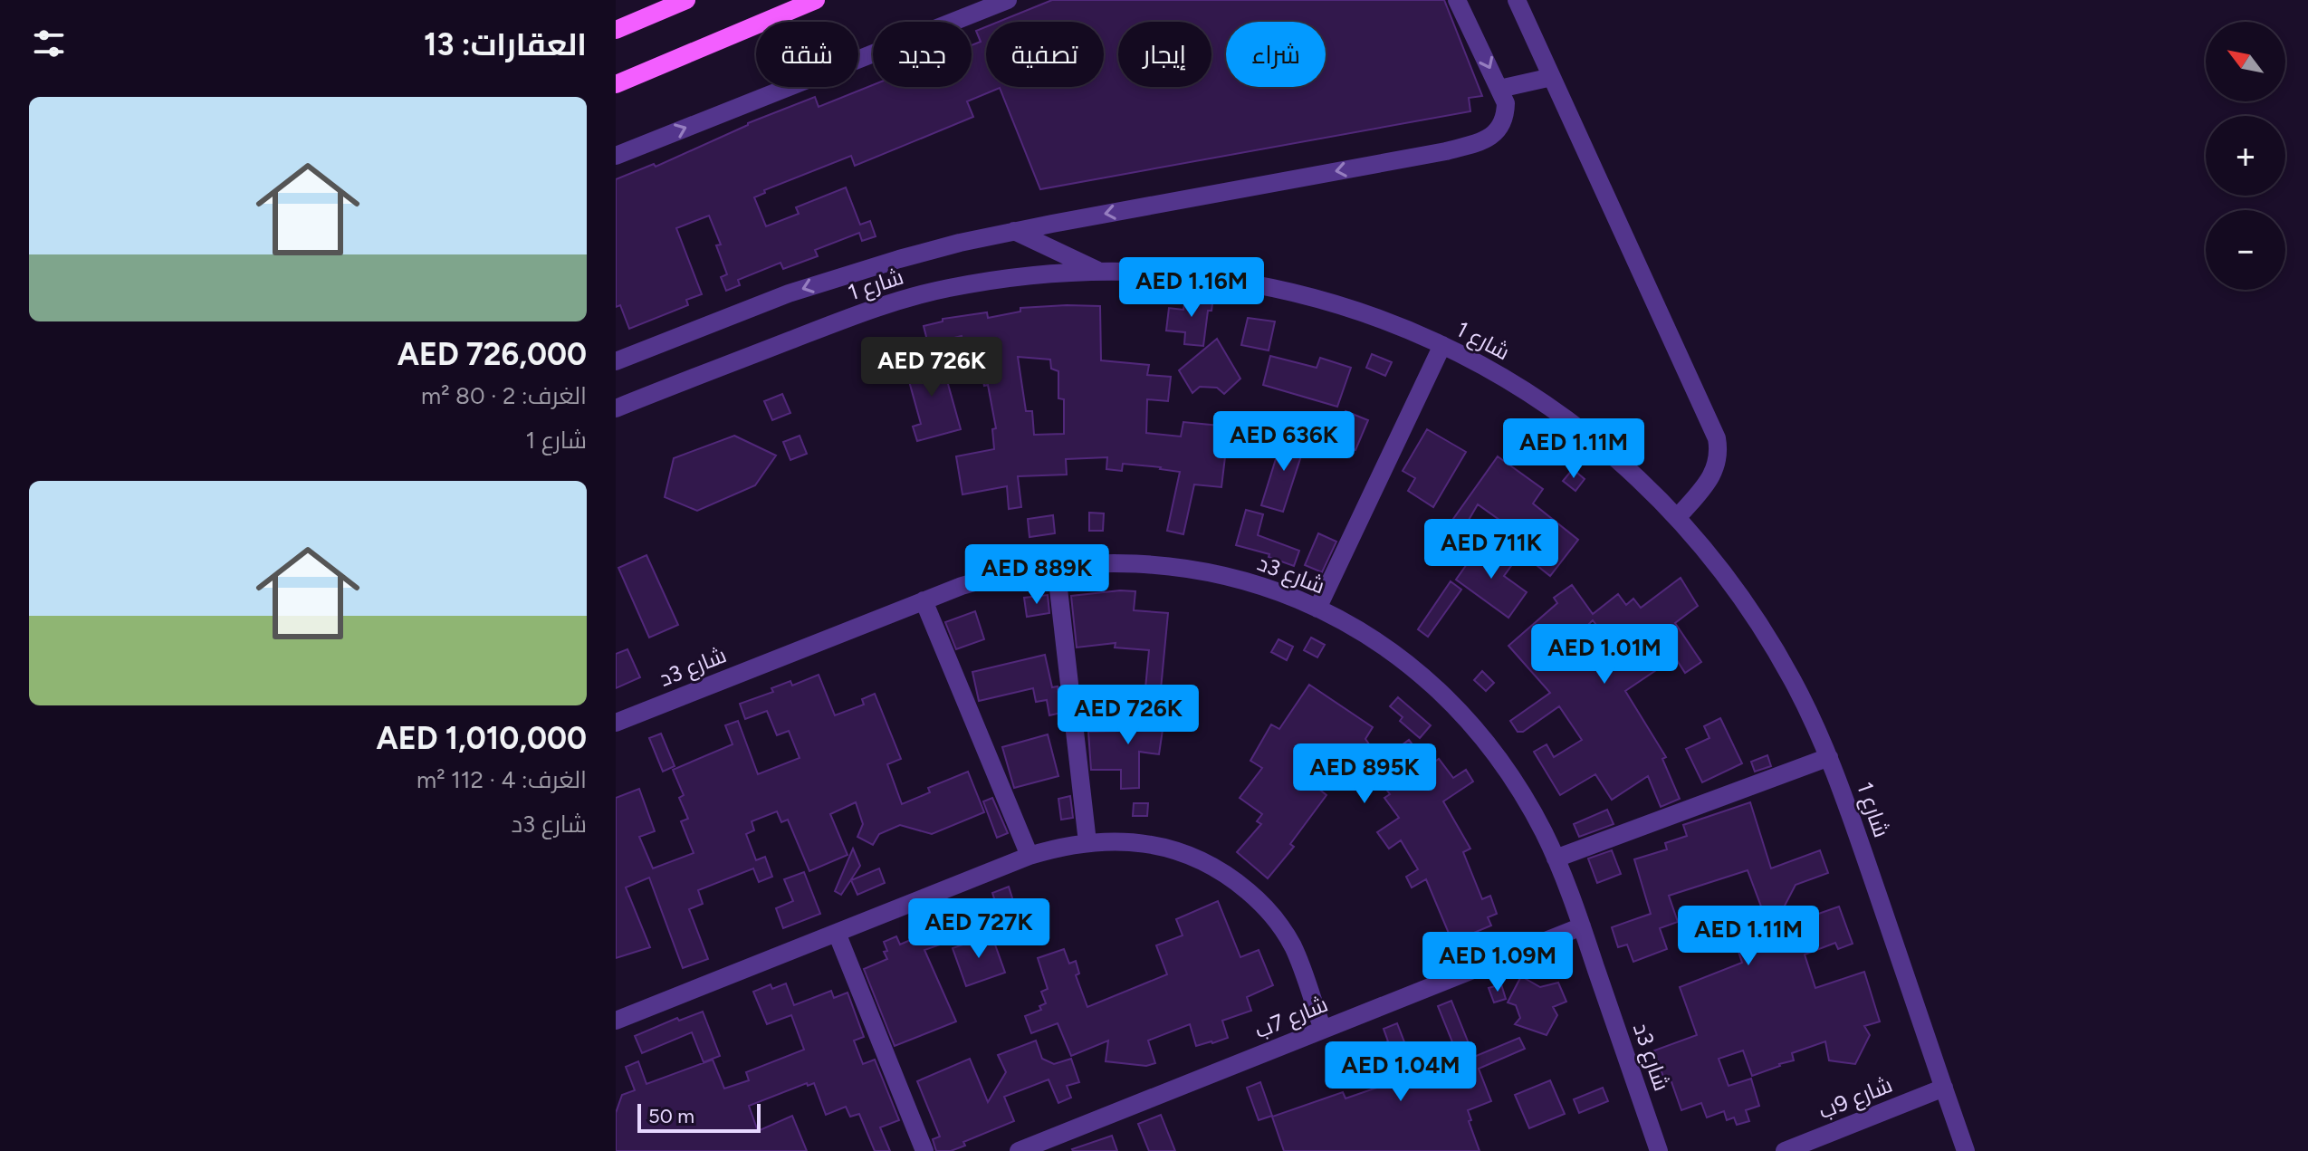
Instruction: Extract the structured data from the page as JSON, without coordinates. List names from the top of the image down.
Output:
{
  "streets": {
    "street": [
      "شارع 1",
      "شارع 3د",
      "شارع 7ب",
      "شارع 9ب"
    ]
  },
  "crossings": [
    ["شارع 1", "شارع 9ب"],
    ["شارع 3د", "شارع 7ب"]
  ],
  "scale_bar": "50 m",
  "north": "top left",
  "page": {
    "heading": "العقارات: 13",
    "map_buttons": ["+", "−"],
    "chip": [
      "شراء",
      "إيجار",
      "تصفية",
      "جديد",
      "شقة"
    ],
    "list": [
      {
        "name": "AED 726,000",
        "note": "الغرف: 2 · 80 m² · شارع 1"
      },
      {
        "name": "AED 1,010,000",
        "note": "الغرف: 4 · 112 m² · شارع 3د"
      }
    ],
    "price": [
      "AED 1.16M",
      "AED 726K",
      "AED 636K",
      "AED 1.11M",
      "AED 711K",
      "AED 889K",
      "AED 1.01M",
      "AED 726K",
      "AED 895K",
      "AED 727K",
      "AED 1.11M",
      "AED 1.09M",
      "AED 1.04M"
    ],
    "scale": "50 m"
  }
}
